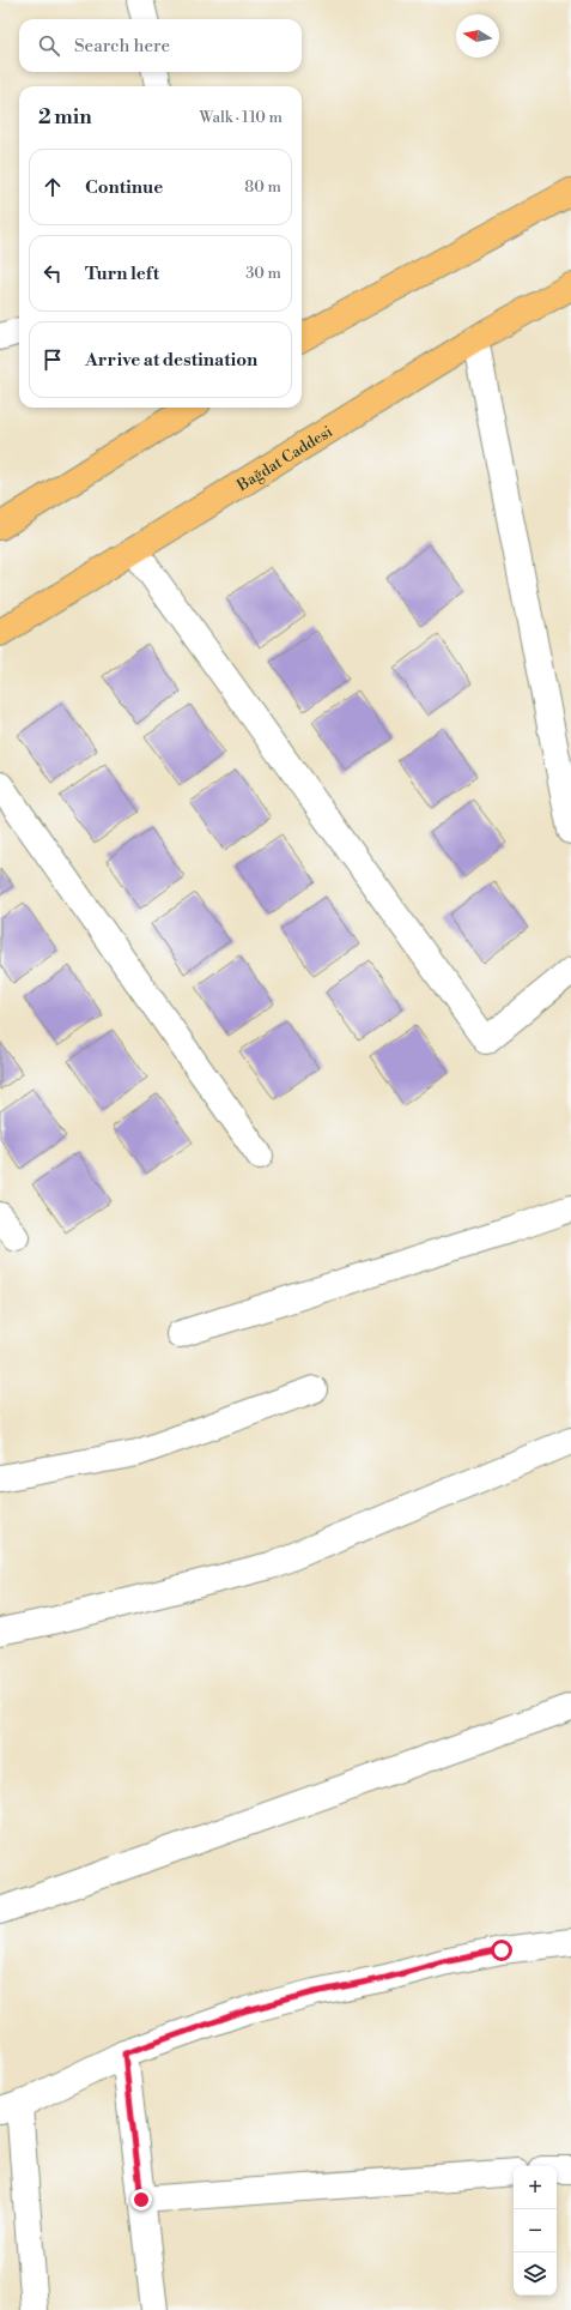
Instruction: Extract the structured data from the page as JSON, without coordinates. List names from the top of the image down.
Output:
{
  "streets": {
    "main road": ["Bağdat Caddesi"]
  },
  "north": "left",
  "page": {
    "search": "Search here",
    "heading": ["2 min", "Walk · 110 m"],
    "list": [
      ["Continue", "80 m"],
      ["Turn left", "30 m"],
      "Arrive at destination"
    ],
    "map_buttons": ["+", "−"]
  }
}
